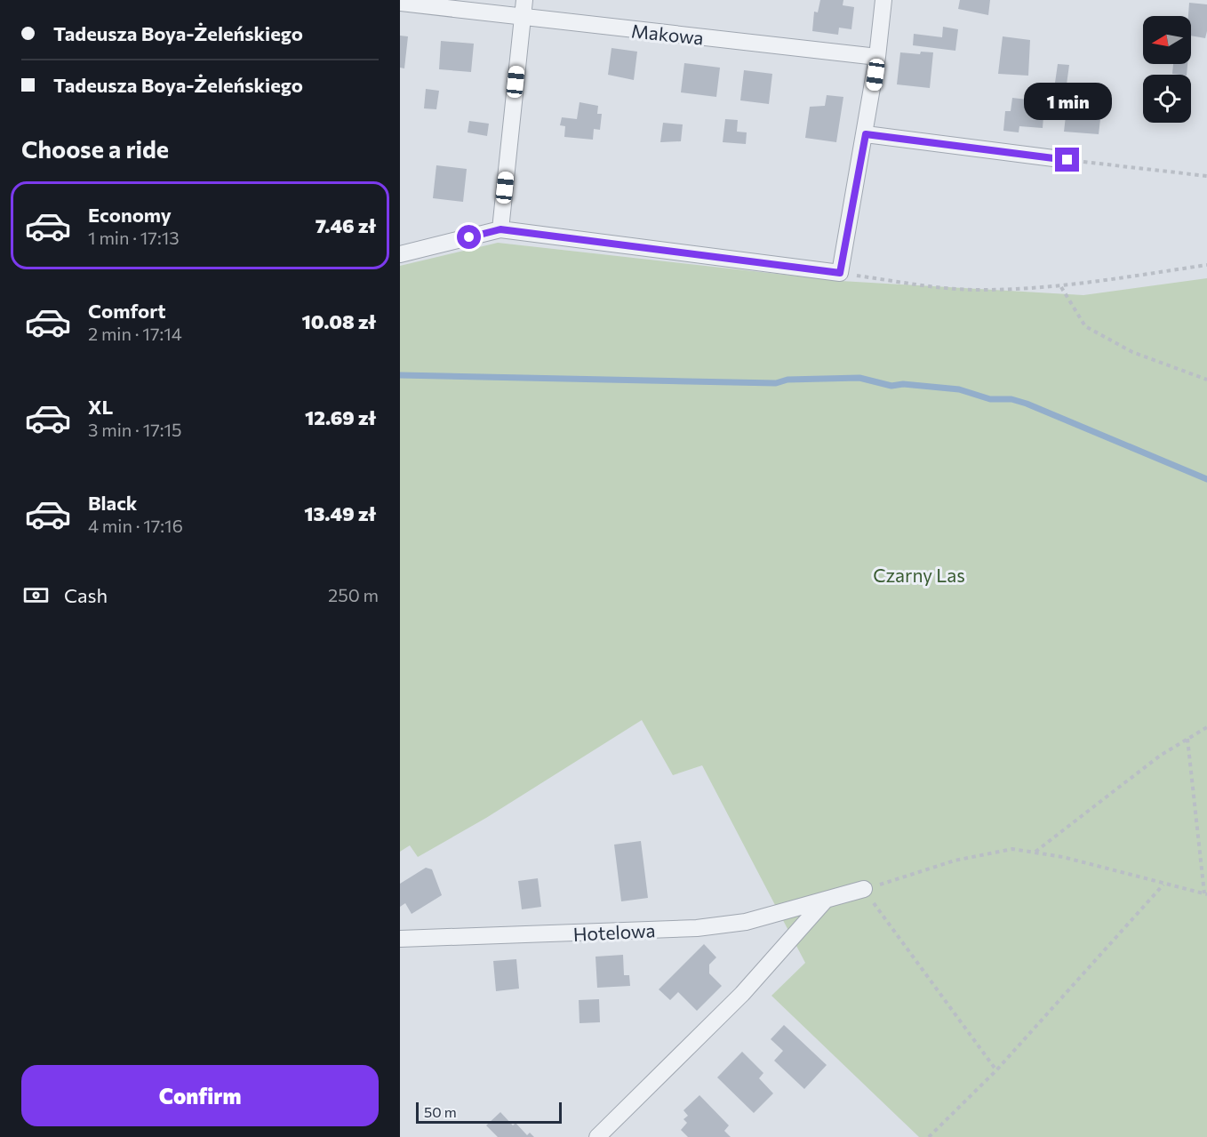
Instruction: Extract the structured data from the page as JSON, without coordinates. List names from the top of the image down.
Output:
{
  "streets": {
    "street": ["Makowa", "Hotelowa"]
  },
  "parks": ["Czarny Las"],
  "scale_bar": "50 m",
  "north": "left",
  "page": {
    "banner": ["Tadeusza Boya-Żeleńskiego", "Tadeusza Boya-Żeleńskiego"],
    "bubble": "1 min",
    "heading": "Choose a ride",
    "list": [
      {
        "name": "Economy",
        "note": "1 min · 17:13",
        "value": "7.46 zł"
      },
      {
        "name": "Comfort",
        "note": "2 min · 17:14",
        "value": "10.08 zł"
      },
      {
        "name": "XL",
        "note": "3 min · 17:15",
        "value": "12.69 zł"
      },
      {
        "name": "Black",
        "note": "4 min · 17:16",
        "value": "13.49 zł"
      }
    ],
    "pay": ["Cash", "250 m"],
    "buttons": "Confirm",
    "scale": "50 m"
  }
}
